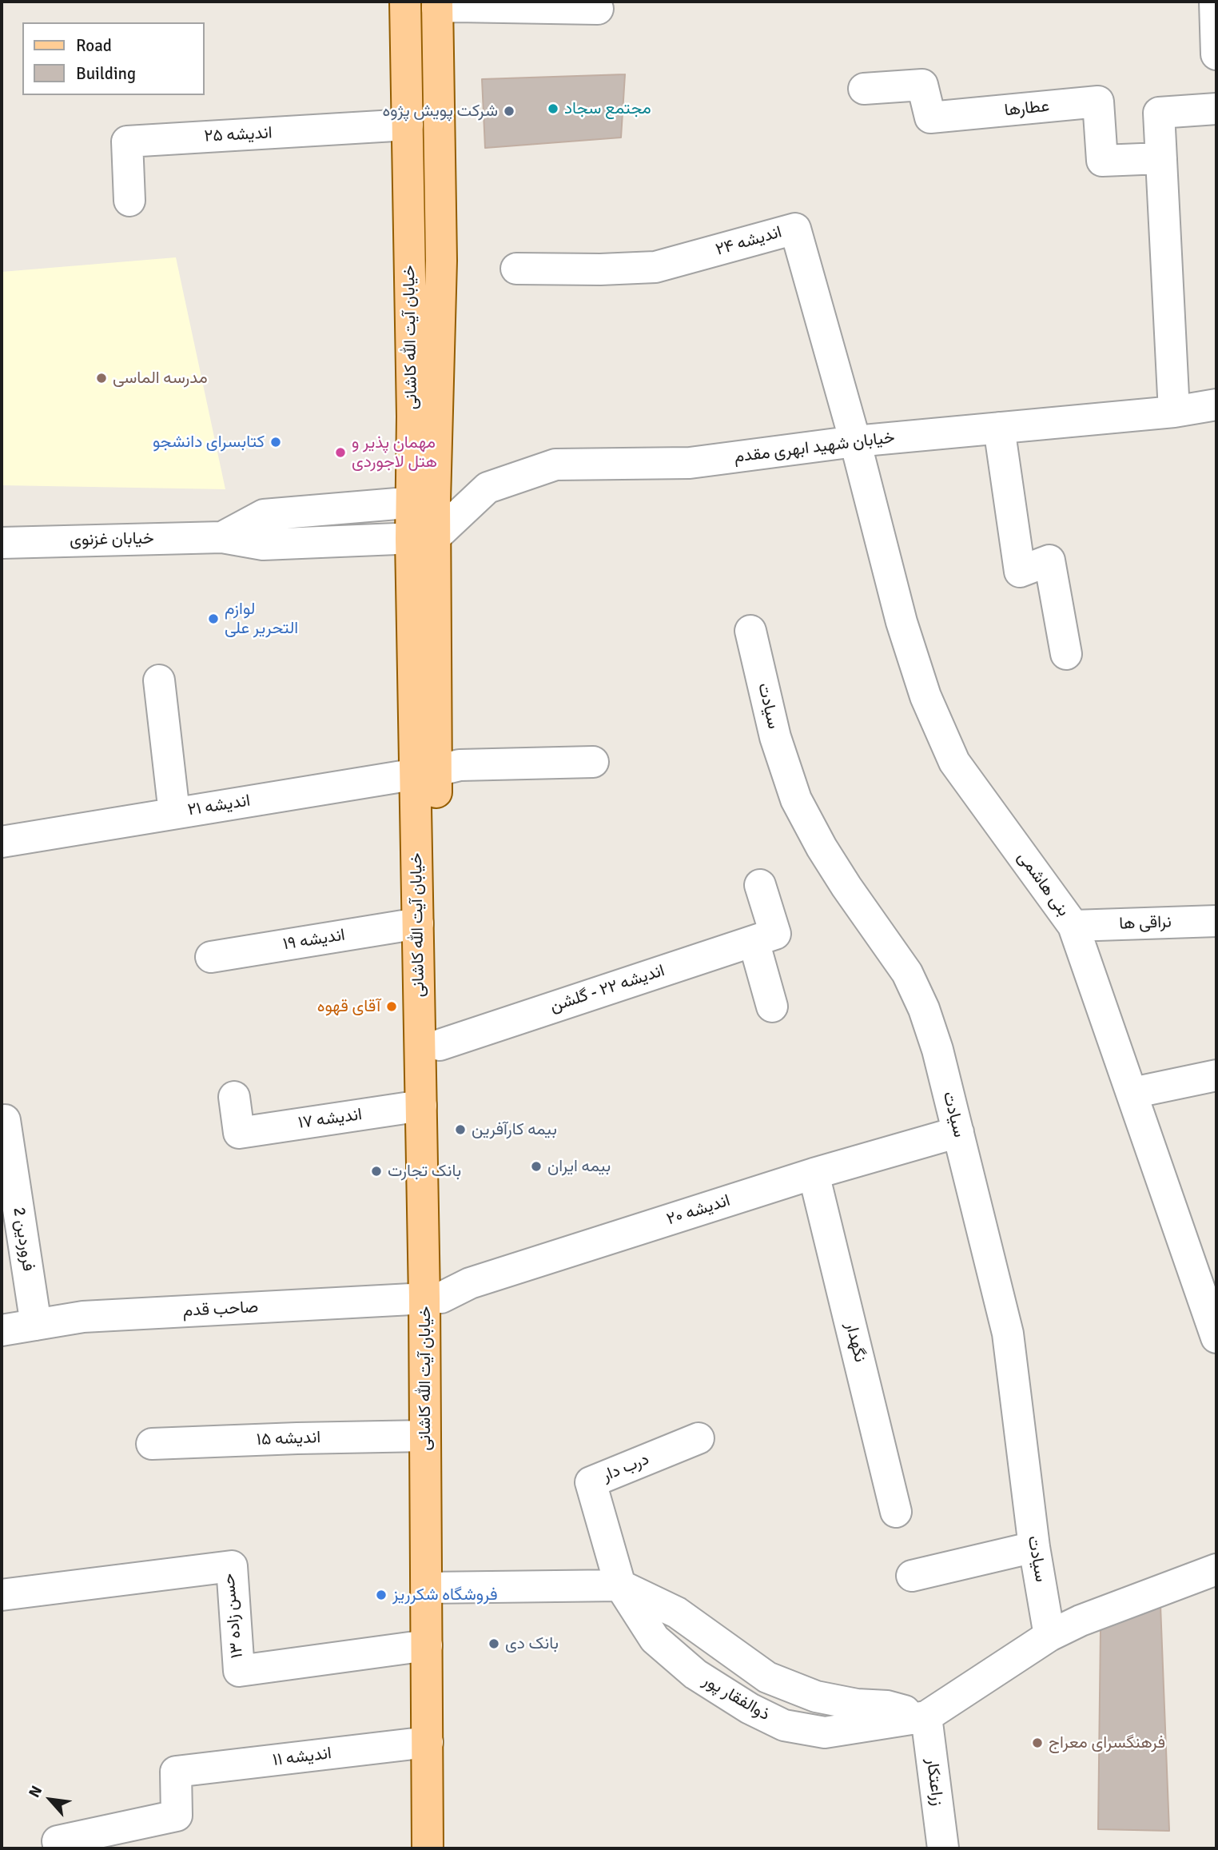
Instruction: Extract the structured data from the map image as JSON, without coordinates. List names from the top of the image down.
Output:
{
  "streets": {
    "main road": ["خیابان آیت الله کاشانی"],
    "street": [
      "عطارها",
      "اندیشه ۲۵",
      "اندیشه ۲۴",
      "خیابان شهید ابهری مقدم",
      "خیابان غزنوی",
      "سیادت",
      "اندیشه ۲۱",
      "بنی هاشمی",
      "نراقی ها",
      "اندیشه ۱۹",
      "اندیشه ۲۲ - گلشن",
      "اندیشه ۱۷",
      "اندیشه ۲۰",
      "فروردین 2",
      "صاحب قدم",
      "نگهدار",
      "اندیشه ۱۵",
      "درب دار",
      "حسن زاده ۱۳",
      "ذوالفقار پور",
      "اندیشه ۱۱",
      "زراعتکار"
    ]
  },
  "crossings": [
    ["اندیشه ۲۵", "خیابان آیت الله کاشانی"],
    ["اندیشه ۲۴", "خیابان شهید ابهری مقدم"],
    ["اندیشه ۲۴", "بنی هاشمی"],
    ["خیابان آیت الله کاشانی", "خیابان شهید ابهری مقدم"],
    ["خیابان آیت الله کاشانی", "خیابان غزنوی"],
    ["خیابان آیت الله کاشانی", "اندیشه ۲۱"],
    ["خیابان آیت الله کاشانی", "اندیشه ۱۹"],
    ["خیابان آیت الله کاشانی", "اندیشه ۲۲ - گلشن"],
    ["خیابان آیت الله کاشانی", "اندیشه ۱۷"],
    ["خیابان آیت الله کاشانی", "اندیشه ۲۰"],
    ["خیابان آیت الله کاشانی", "صاحب قدم"],
    ["خیابان آیت الله کاشانی", "اندیشه ۱۵"],
    ["خیابان آیت الله کاشانی", "حسن زاده ۱۳"],
    ["خیابان آیت الله کاشانی", "اندیشه ۱۱"],
    ["خیابان شهید ابهری مقدم", "خیابان غزنوی"],
    ["خیابان شهید ابهری مقدم", "بنی هاشمی"],
    ["سیادت", "اندیشه ۲۰"],
    ["سیادت", "ذوالفقار پور"],
    ["بنی هاشمی", "نراقی ها"],
    ["اندیشه ۲۰", "صاحب قدم"],
    ["اندیشه ۲۰", "نگهدار"],
    ["فروردین 2", "صاحب قدم"],
    ["درب دار", "ذوالفقار پور"],
    ["ذوالفقار پور", "زراعتکار"]
  ],
  "places": [
    "مجتمع سجاد",
    "شرکت پویش پژوه",
    "مدرسه الماسی",
    "کتابسرای دانشجو",
    "مهمان پذیر و هتل لاجوردی",
    "لوازم التحریر علی",
    "آقای قهوه",
    "بیمه کارآفرین",
    "بیمه ایران",
    "بانک تجارت",
    "فروشگاه شکرریز",
    "بانک دی",
    "فرهنگسرای معراج"
  ],
  "legend": ["Road", "Building"],
  "north": "top left"
}
